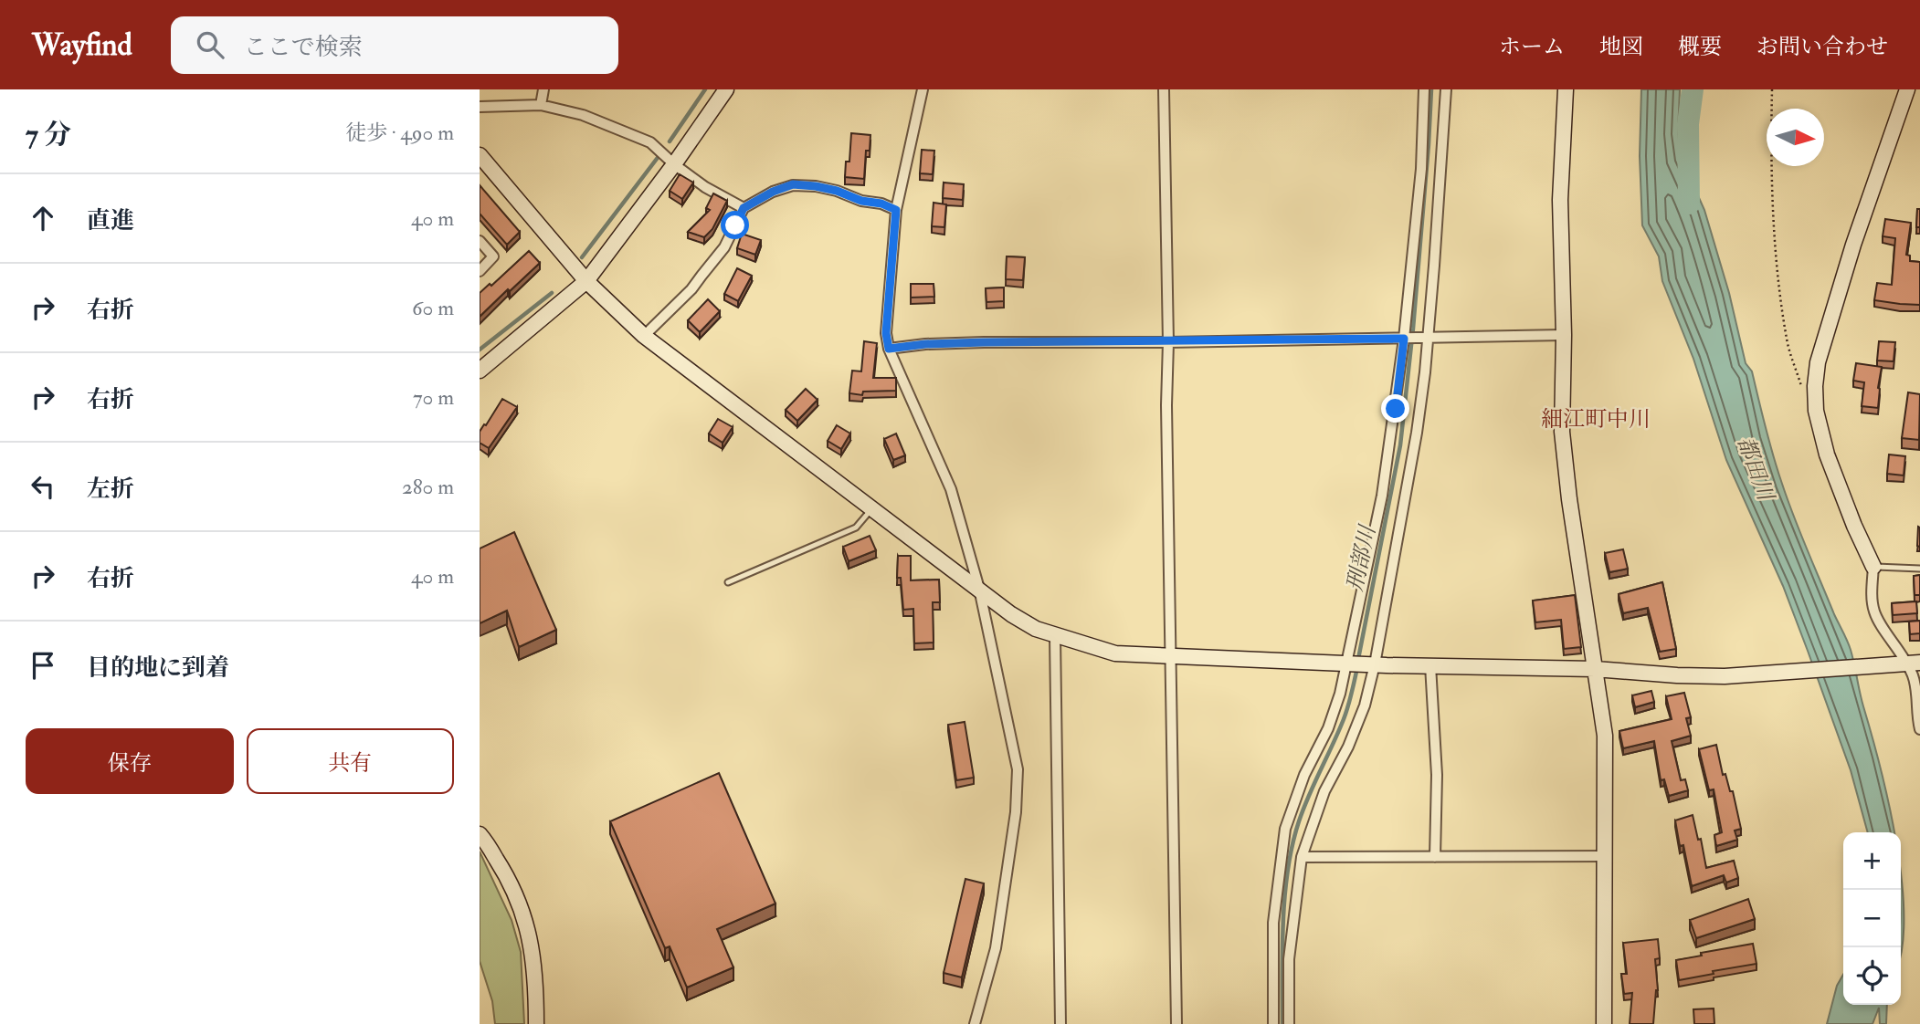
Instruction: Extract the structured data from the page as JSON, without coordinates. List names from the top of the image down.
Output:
{
  "districts": ["細江町中川"],
  "water": ["都田川", "刑部川"],
  "north": "right",
  "page": {
    "header": "Wayfind",
    "search": "ここで検索",
    "nav": [
      "ホーム",
      "地図",
      "概要",
      "お問い合わせ"
    ],
    "heading": ["7 分", "徒歩 · 490 m"],
    "list": [
      ["直進", "40 m"],
      ["右折", "60 m"],
      ["右折", "70 m"],
      ["左折", "280 m"],
      ["右折", "40 m"],
      "目的地に到着"
    ],
    "buttons": ["保存", "共有"],
    "map_buttons": ["+", "−"]
  }
}
